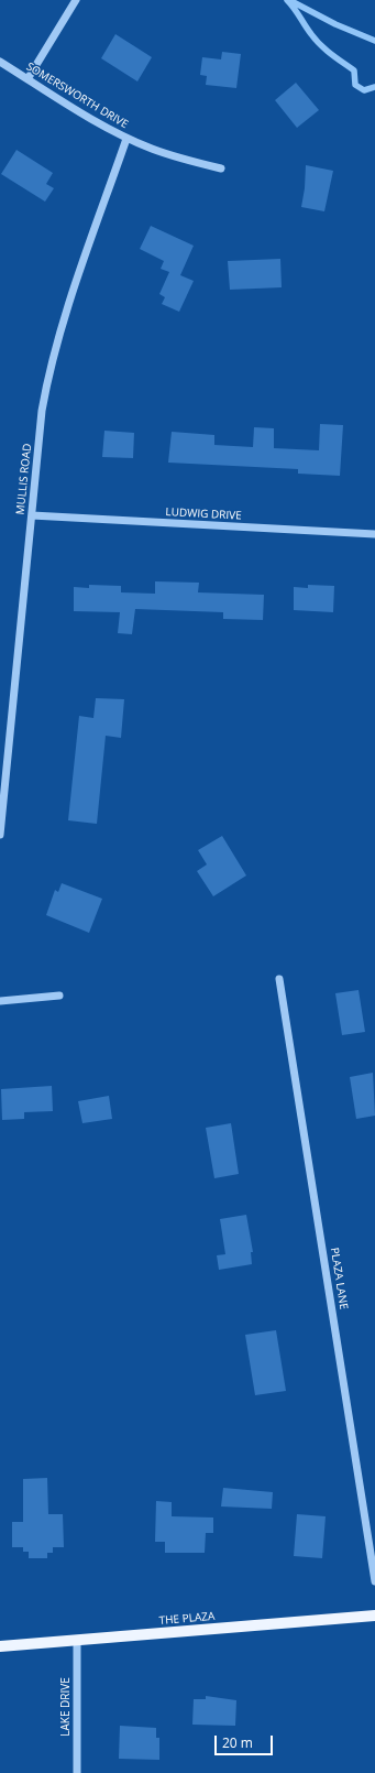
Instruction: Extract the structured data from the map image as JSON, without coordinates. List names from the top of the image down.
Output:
{
  "streets": {
    "main road": ["THE PLAZA"],
    "street": [
      "SOMERSWORTH DRIVE",
      "MULLIS ROAD",
      "LUDWIG DRIVE",
      "PLAZA LANE",
      "LAKE DRIVE"
    ]
  },
  "crossings": [
    ["SOMERSWORTH DRIVE", "MULLIS ROAD"],
    ["MULLIS ROAD", "LUDWIG DRIVE"],
    ["THE PLAZA", "LAKE DRIVE"]
  ],
  "scale_bar": "20 m"
}
